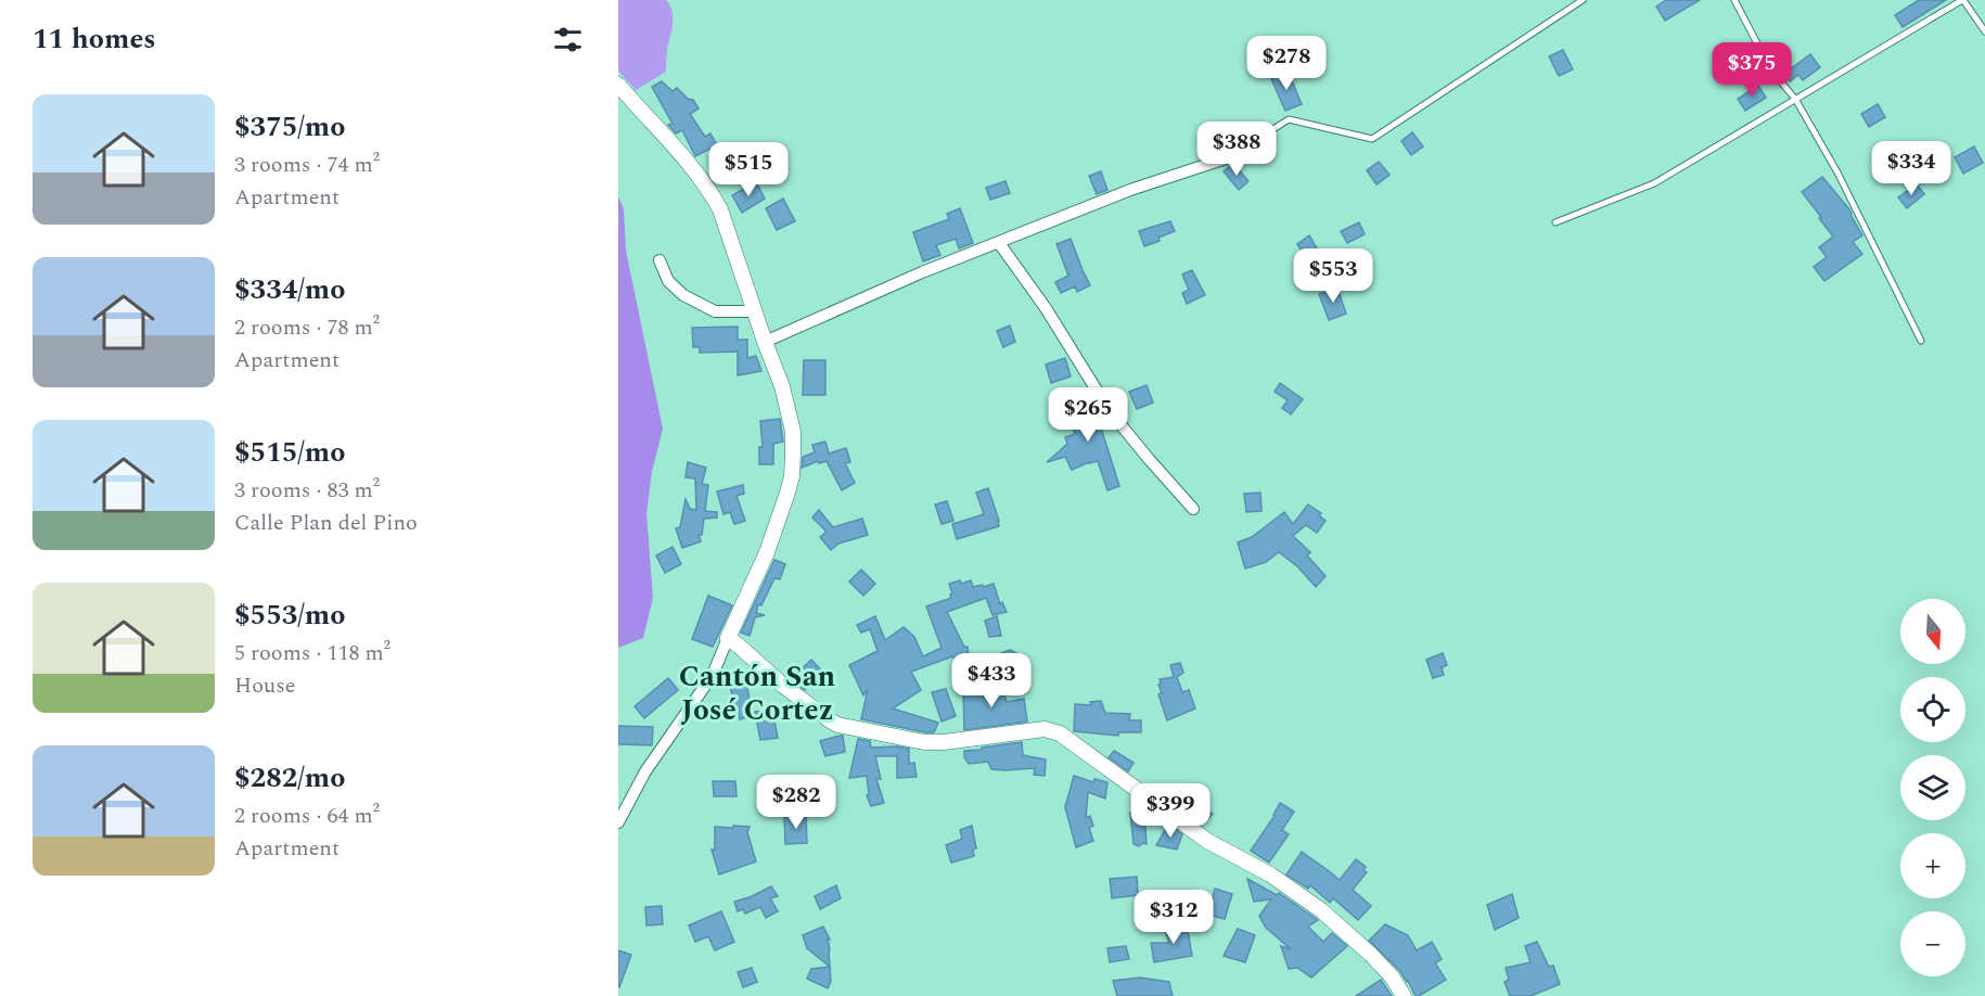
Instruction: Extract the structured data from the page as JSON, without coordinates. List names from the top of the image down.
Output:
{
  "districts": ["Cantón San José Cortez"],
  "north": "bottom",
  "page": {
    "heading": "11 homes",
    "price": [
      "$278",
      "$375",
      "$388",
      "$334",
      "$515",
      "$553",
      "$265",
      "$433",
      "$282",
      "$399",
      "$312"
    ],
    "list": [
      {
        "name": "$375/mo",
        "note": "3 rooms · 74 m² · Apartment"
      },
      {
        "name": "$334/mo",
        "note": "2 rooms · 78 m² · Apartment"
      },
      {
        "name": "$515/mo",
        "note": "3 rooms · 83 m² · Calle Plan del Pino"
      },
      {
        "name": "$553/mo",
        "note": "5 rooms · 118 m² · House"
      },
      {
        "name": "$282/mo",
        "note": "2 rooms · 64 m² · Apartment"
      }
    ],
    "map_buttons": ["+", "−"]
  }
}
